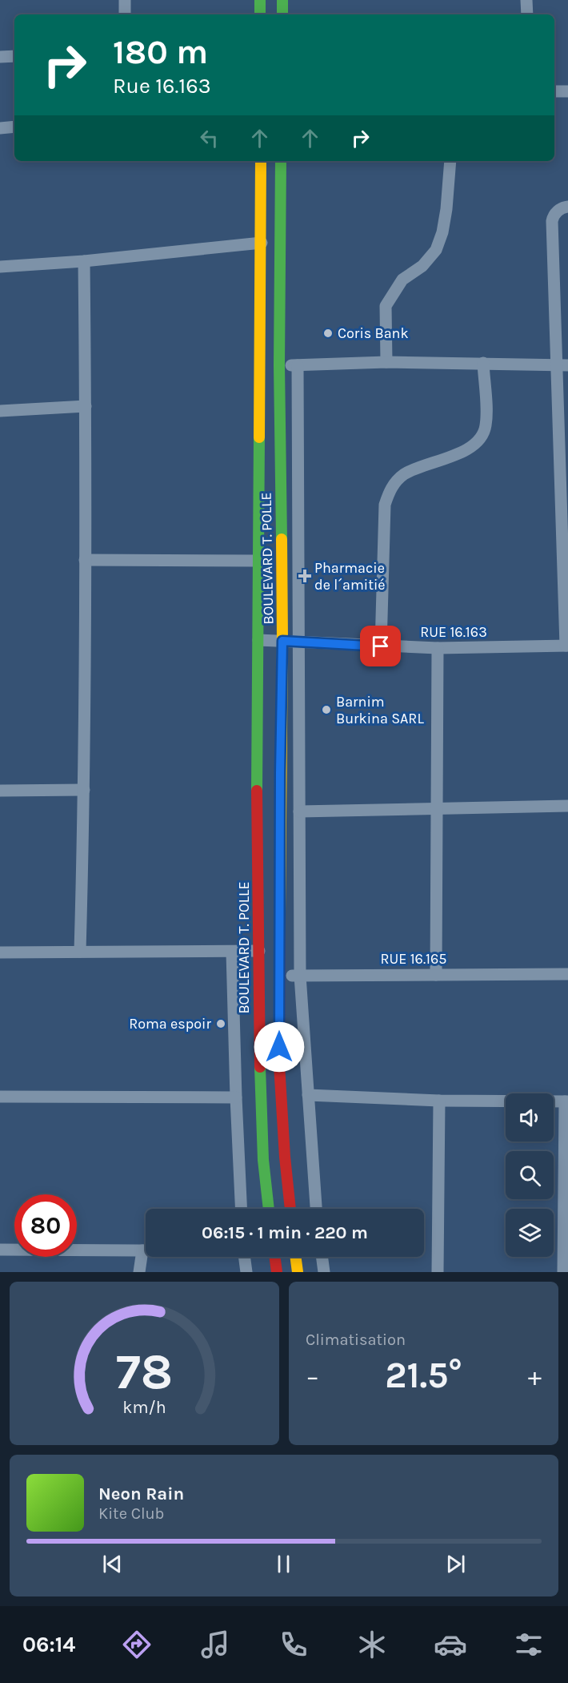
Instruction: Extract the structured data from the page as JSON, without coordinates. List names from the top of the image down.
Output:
{
  "streets": {
    "highway": ["BOULEVARD T. POLLE"],
    "street": ["RUE 16.163", "RUE 16.165"]
  },
  "crossings": [
    ["BOULEVARD T. POLLE", "RUE 16.163"],
    ["BOULEVARD T. POLLE", "RUE 16.165"]
  ],
  "places": {
    "other": ["Coris Bank", "Barnim Burkina SARL", "Roma espoir"],
    "health": ["Pharmacie de l´amitié"]
  },
  "page": {
    "turn": ["180 m", "Rue 16.163"],
    "limit": "80",
    "trip": "06:15 · 1 min · 220 m",
    "tile": "Climatisation",
    "heat": ["−", "21.5°", "+"],
    "song": ["Neon Rain", "Kite Club"],
    "tabs": "06:14",
    "gauge": ["78", "km/h"]
  }
}
